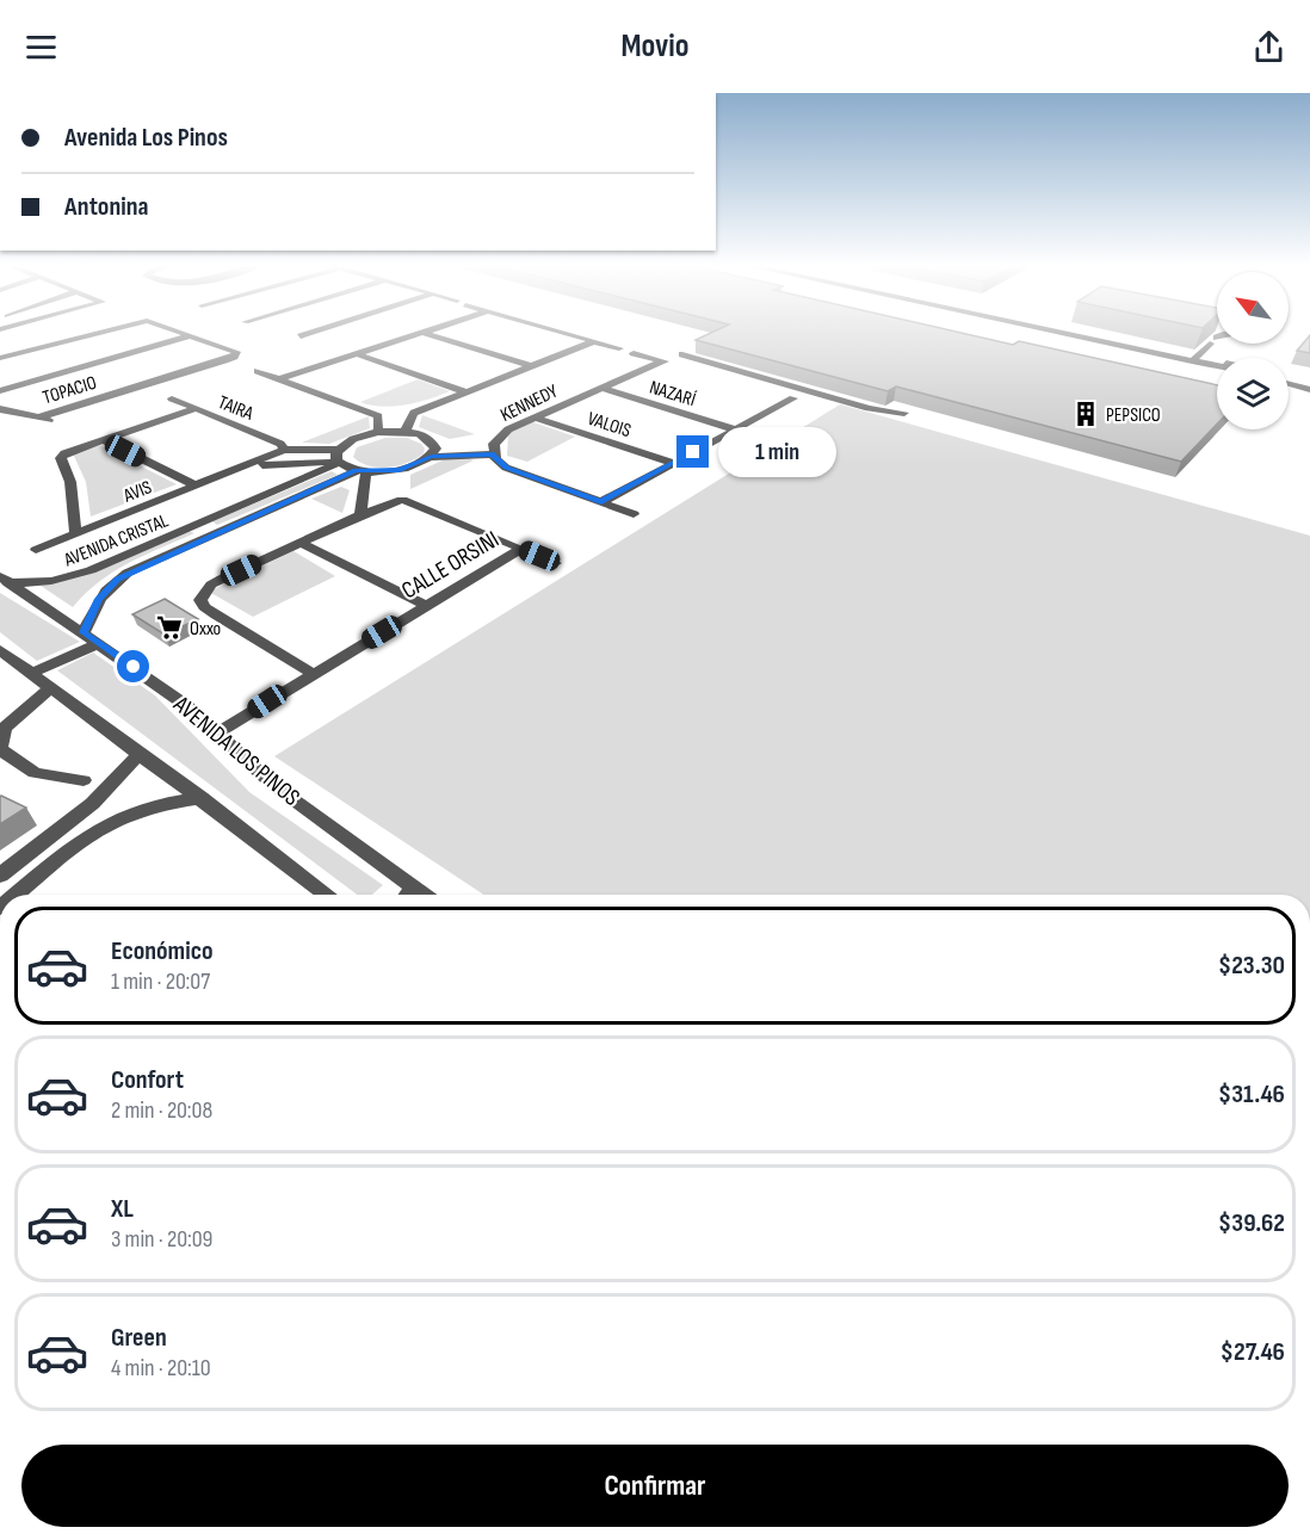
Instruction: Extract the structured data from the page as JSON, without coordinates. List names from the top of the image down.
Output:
{
  "streets": {
    "street": [
      "TOPACIO",
      "NAZARÍ",
      "KENNEDY",
      "TAIRA",
      "VALOIS",
      "AVIS",
      "AVENIDA CRISTAL",
      "CALLE ORSINI",
      "AVENIDA LOS PINOS"
    ]
  },
  "crossings": [
    ["NAZARÍ", "KENNEDY"],
    ["KENNEDY", "VALOIS"],
    ["TAIRA", "AVIS"],
    ["AVIS", "AVENIDA CRISTAL"],
    ["AVENIDA CRISTAL", "AVENIDA LOS PINOS"],
    ["CALLE ORSINI", "AVENIDA LOS PINOS"]
  ],
  "places": {
    "building": ["PEPSICO"],
    "supermarket": ["Oxxo"]
  },
  "north": "top left",
  "page": {
    "header": "Movio",
    "banner": ["Avenida Los Pinos", "Antonina"],
    "bubble": "1 min",
    "list": [
      {
        "name": "Económico",
        "note": "1 min · 20:07",
        "value": "$23.30"
      },
      {
        "name": "Confort",
        "note": "2 min · 20:08",
        "value": "$31.46"
      },
      {
        "name": "XL",
        "note": "3 min · 20:09",
        "value": "$39.62"
      },
      {
        "name": "Green",
        "note": "4 min · 20:10",
        "value": "$27.46"
      }
    ],
    "buttons": "Confirmar"
  }
}
